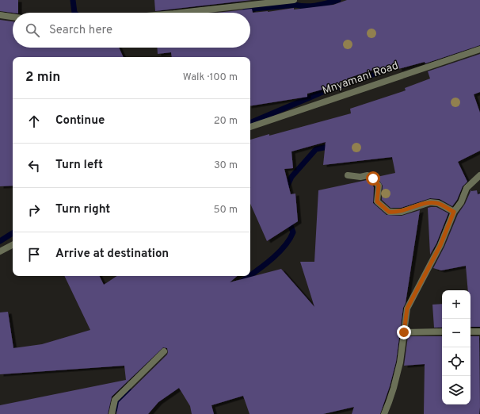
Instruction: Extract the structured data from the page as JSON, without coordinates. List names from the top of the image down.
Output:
{
  "streets": {
    "street": ["Mnyamani Road"]
  },
  "page": {
    "search": "Search here",
    "heading": ["2 min", "Walk · 100 m"],
    "list": [
      ["Continue", "20 m"],
      ["Turn left", "30 m"],
      ["Turn right", "50 m"],
      "Arrive at destination"
    ],
    "map_buttons": ["+", "−"]
  }
}
